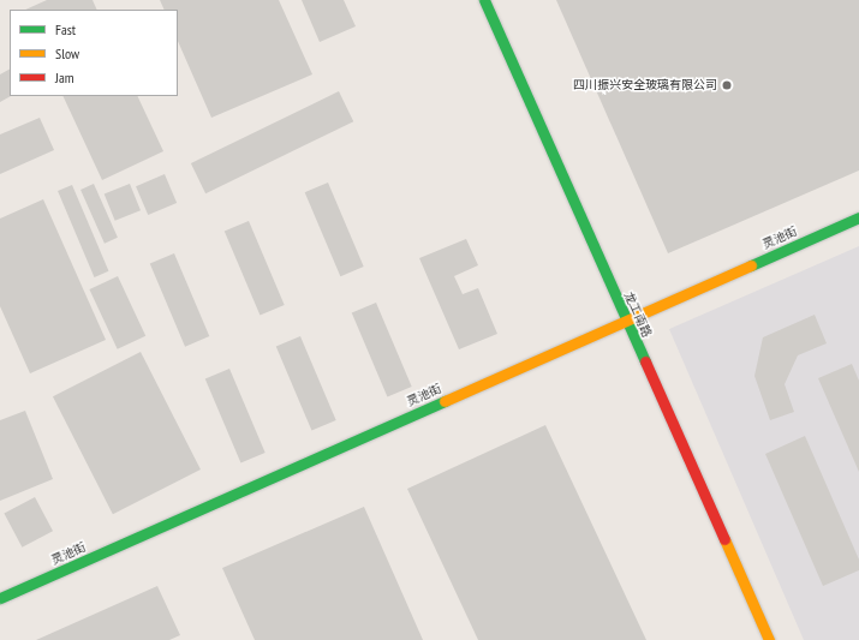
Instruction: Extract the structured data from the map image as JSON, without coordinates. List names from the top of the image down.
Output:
{
  "streets": {
    "street": ["灵池街", "龙工南路"]
  },
  "crossings": [
    ["灵池街", "龙工南路"]
  ],
  "places": ["四川振兴安全玻璃有限公司"],
  "legend": ["Fast", "Slow", "Jam"]
}
